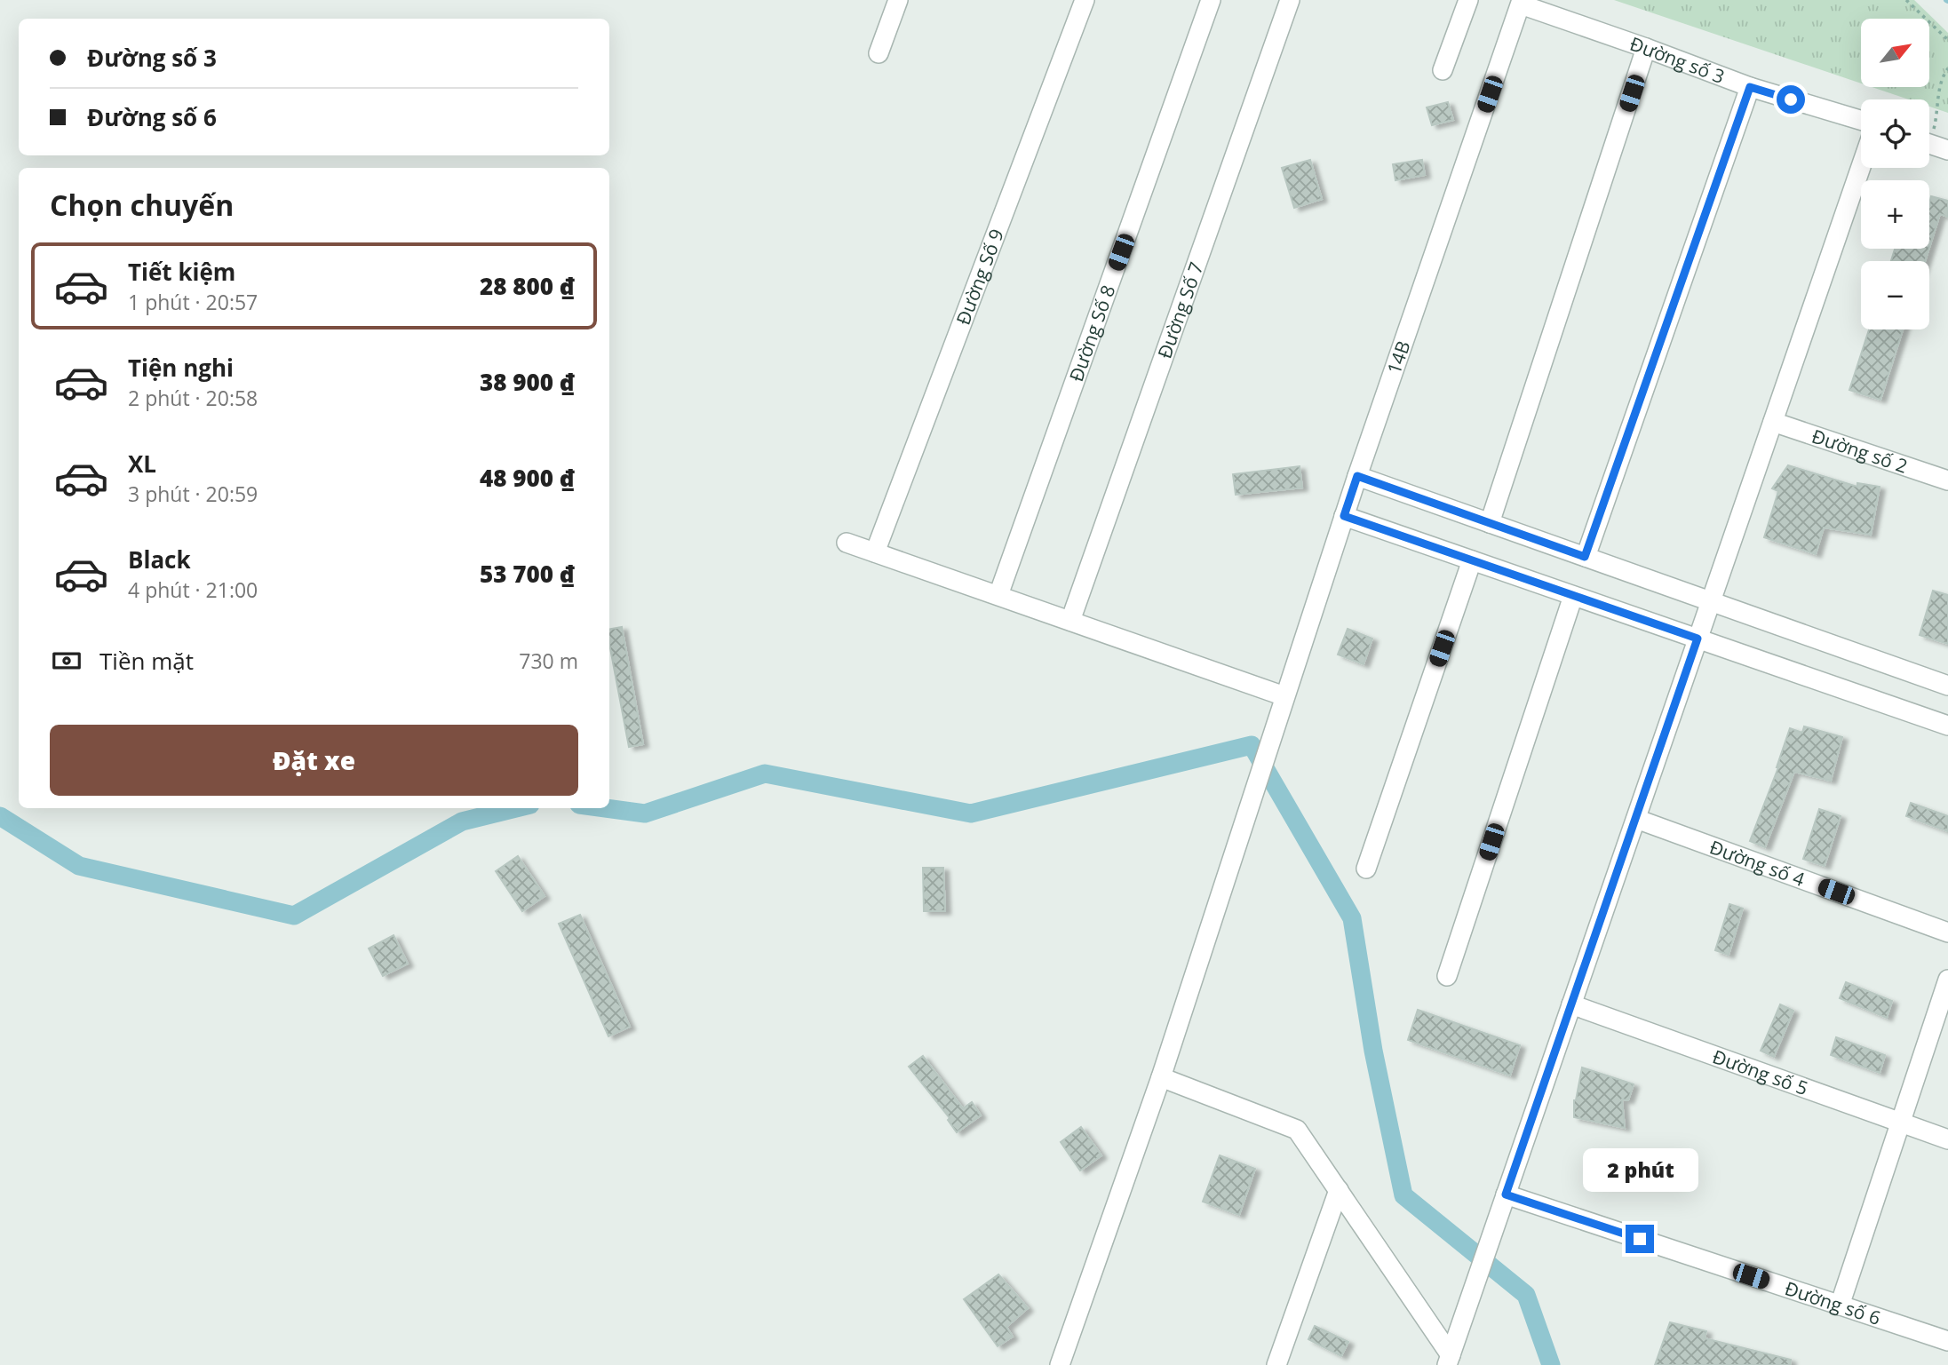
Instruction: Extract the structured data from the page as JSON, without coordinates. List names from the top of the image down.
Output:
{
  "streets": {
    "street": [
      "Đường số 3",
      "Đường Số 9",
      "Đường Số 7",
      "Đường Số 8",
      "14B",
      "Đường số 2",
      "Đường số 4",
      "Đường số 5",
      "Đường số 6"
    ]
  },
  "crossings": [
    ["Đường số 3", "14B"]
  ],
  "north": "top right",
  "page": {
    "map_buttons": ["+", "−"],
    "banner": ["Đường số 3", "Đường số 6"],
    "heading": "Chọn chuyến",
    "list": [
      {
        "name": "Tiết kiệm",
        "note": "1 phút · 20:57",
        "value": "28 800 ₫"
      },
      {
        "name": "Tiện nghi",
        "note": "2 phút · 20:58",
        "value": "38 900 ₫"
      },
      {
        "name": "XL",
        "note": "3 phút · 20:59",
        "value": "48 900 ₫"
      },
      {
        "name": "Black",
        "note": "4 phút · 21:00",
        "value": "53 700 ₫"
      }
    ],
    "pay": ["Tiền mặt", "730 m"],
    "buttons": "Đặt xe",
    "bubble": "2 phút"
  }
}
